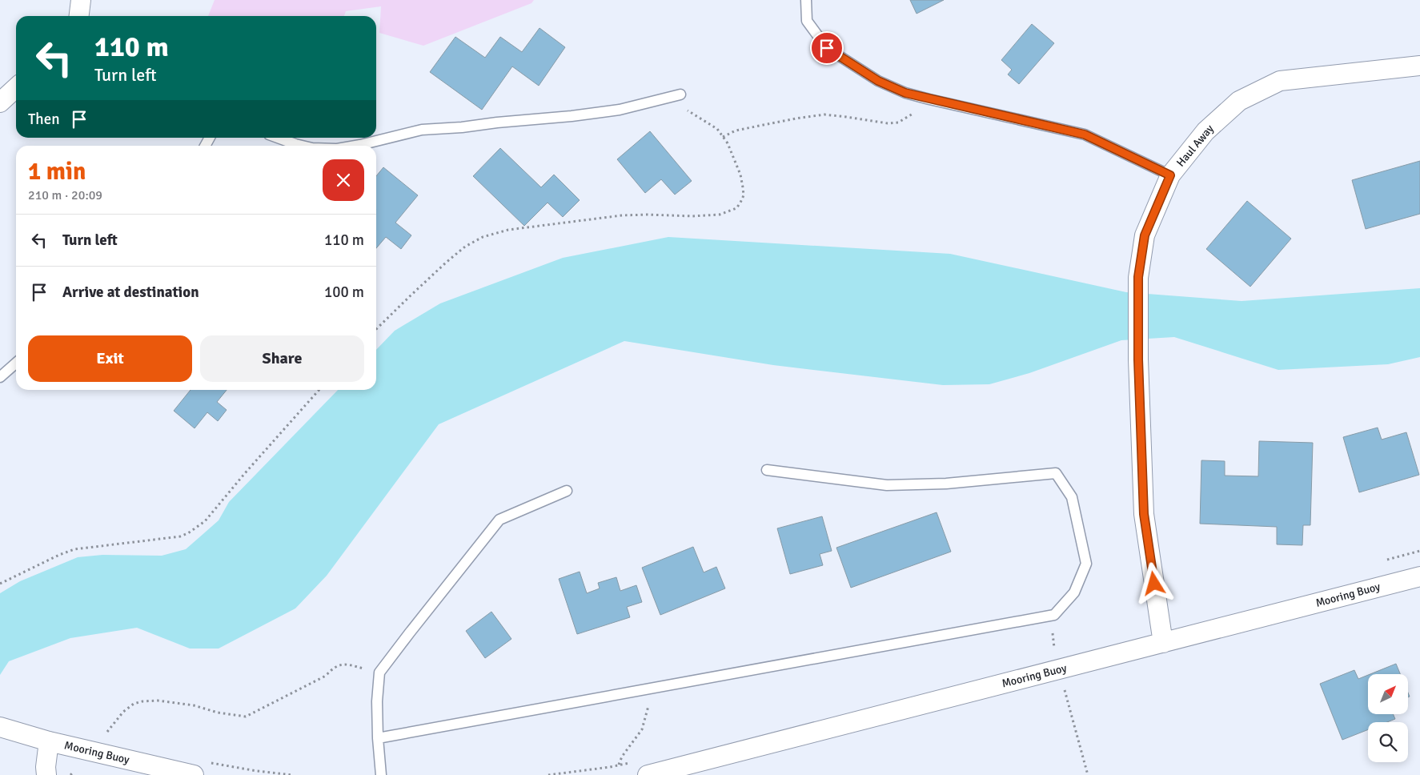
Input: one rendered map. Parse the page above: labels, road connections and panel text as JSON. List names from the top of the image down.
{
  "streets": {
    "street": ["Haul Away", "Mooring Buoy"]
  },
  "crossings": [
    ["Haul Away", "Mooring Buoy"]
  ],
  "north": "top right",
  "page": {
    "turn": ["110 m", "Turn left"],
    "then": "Then",
    "heading": ["1 min", "210 m · 20:09"],
    "list": [
      {
        "name": "Turn left",
        "value": "110 m"
      },
      {
        "name": "Arrive at destination",
        "value": "100 m"
      }
    ],
    "buttons": ["Exit", "Share"]
  }
}
